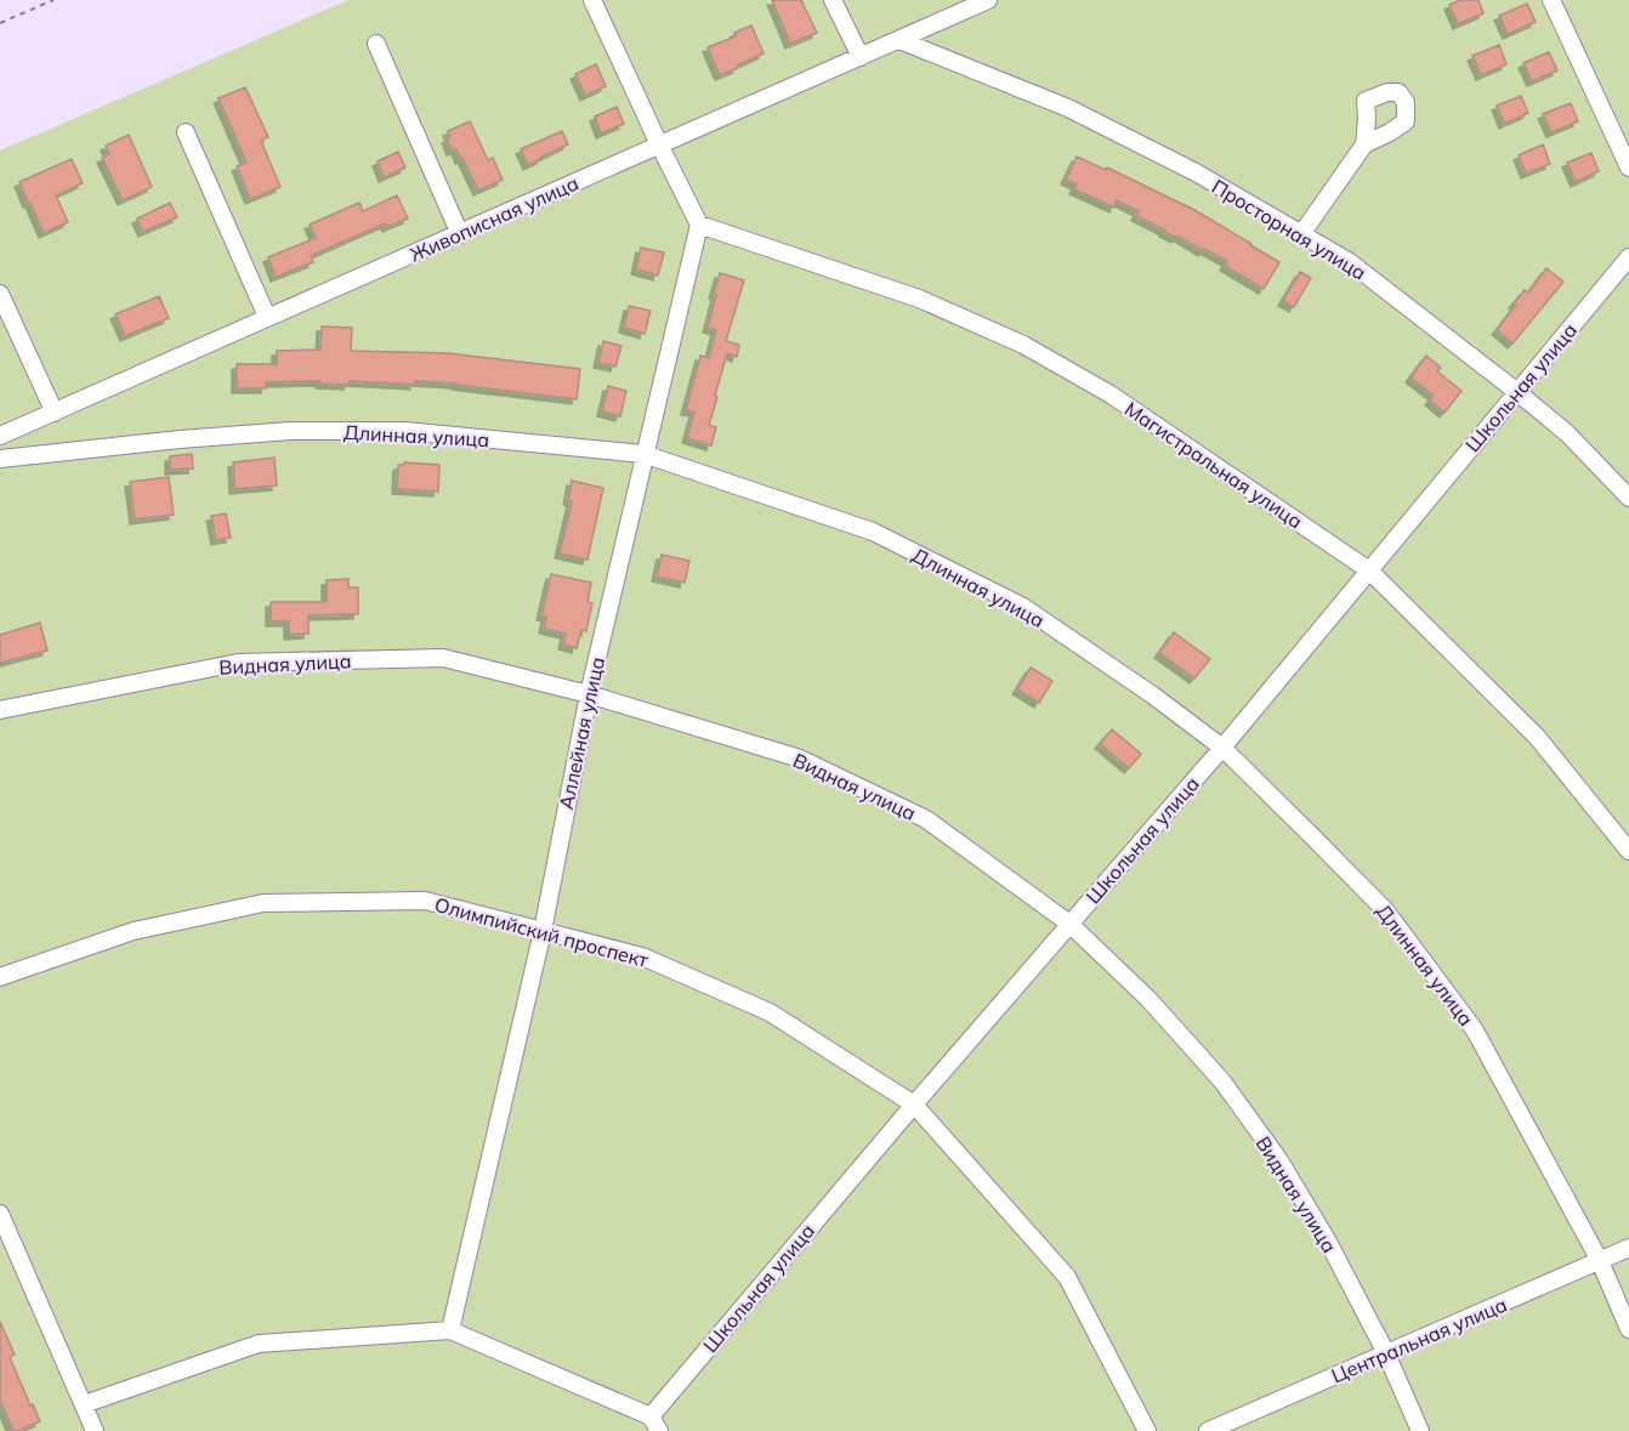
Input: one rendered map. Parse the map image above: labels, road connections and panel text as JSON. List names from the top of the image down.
{
  "streets": {
    "street": [
      "Живописная улица",
      "Просторная улица",
      "Школьная улица",
      "Длинная улица",
      "Магистральная улица",
      "Видная улица",
      "Аллейная улица",
      "Олимпийский проспект",
      "Центральная улица"
    ]
  },
  "crossings": [
    ["Живописная улица", "Просторная улица"],
    ["Просторная улица", "Школьная улица"],
    ["Школьная улица", "Длинная улица"],
    ["Школьная улица", "Магистральная улица"],
    ["Школьная улица", "Видная улица"],
    ["Школьная улица", "Олимпийский проспект"],
    ["Длинная улица", "Аллейная улица"],
    ["Длинная улица", "Центральная улица"],
    ["Магистральная улица", "Аллейная улица"],
    ["Видная улица", "Аллейная улица"],
    ["Видная улица", "Центральная улица"],
    ["Аллейная улица", "Олимпийский проспект"]
  ]
}
